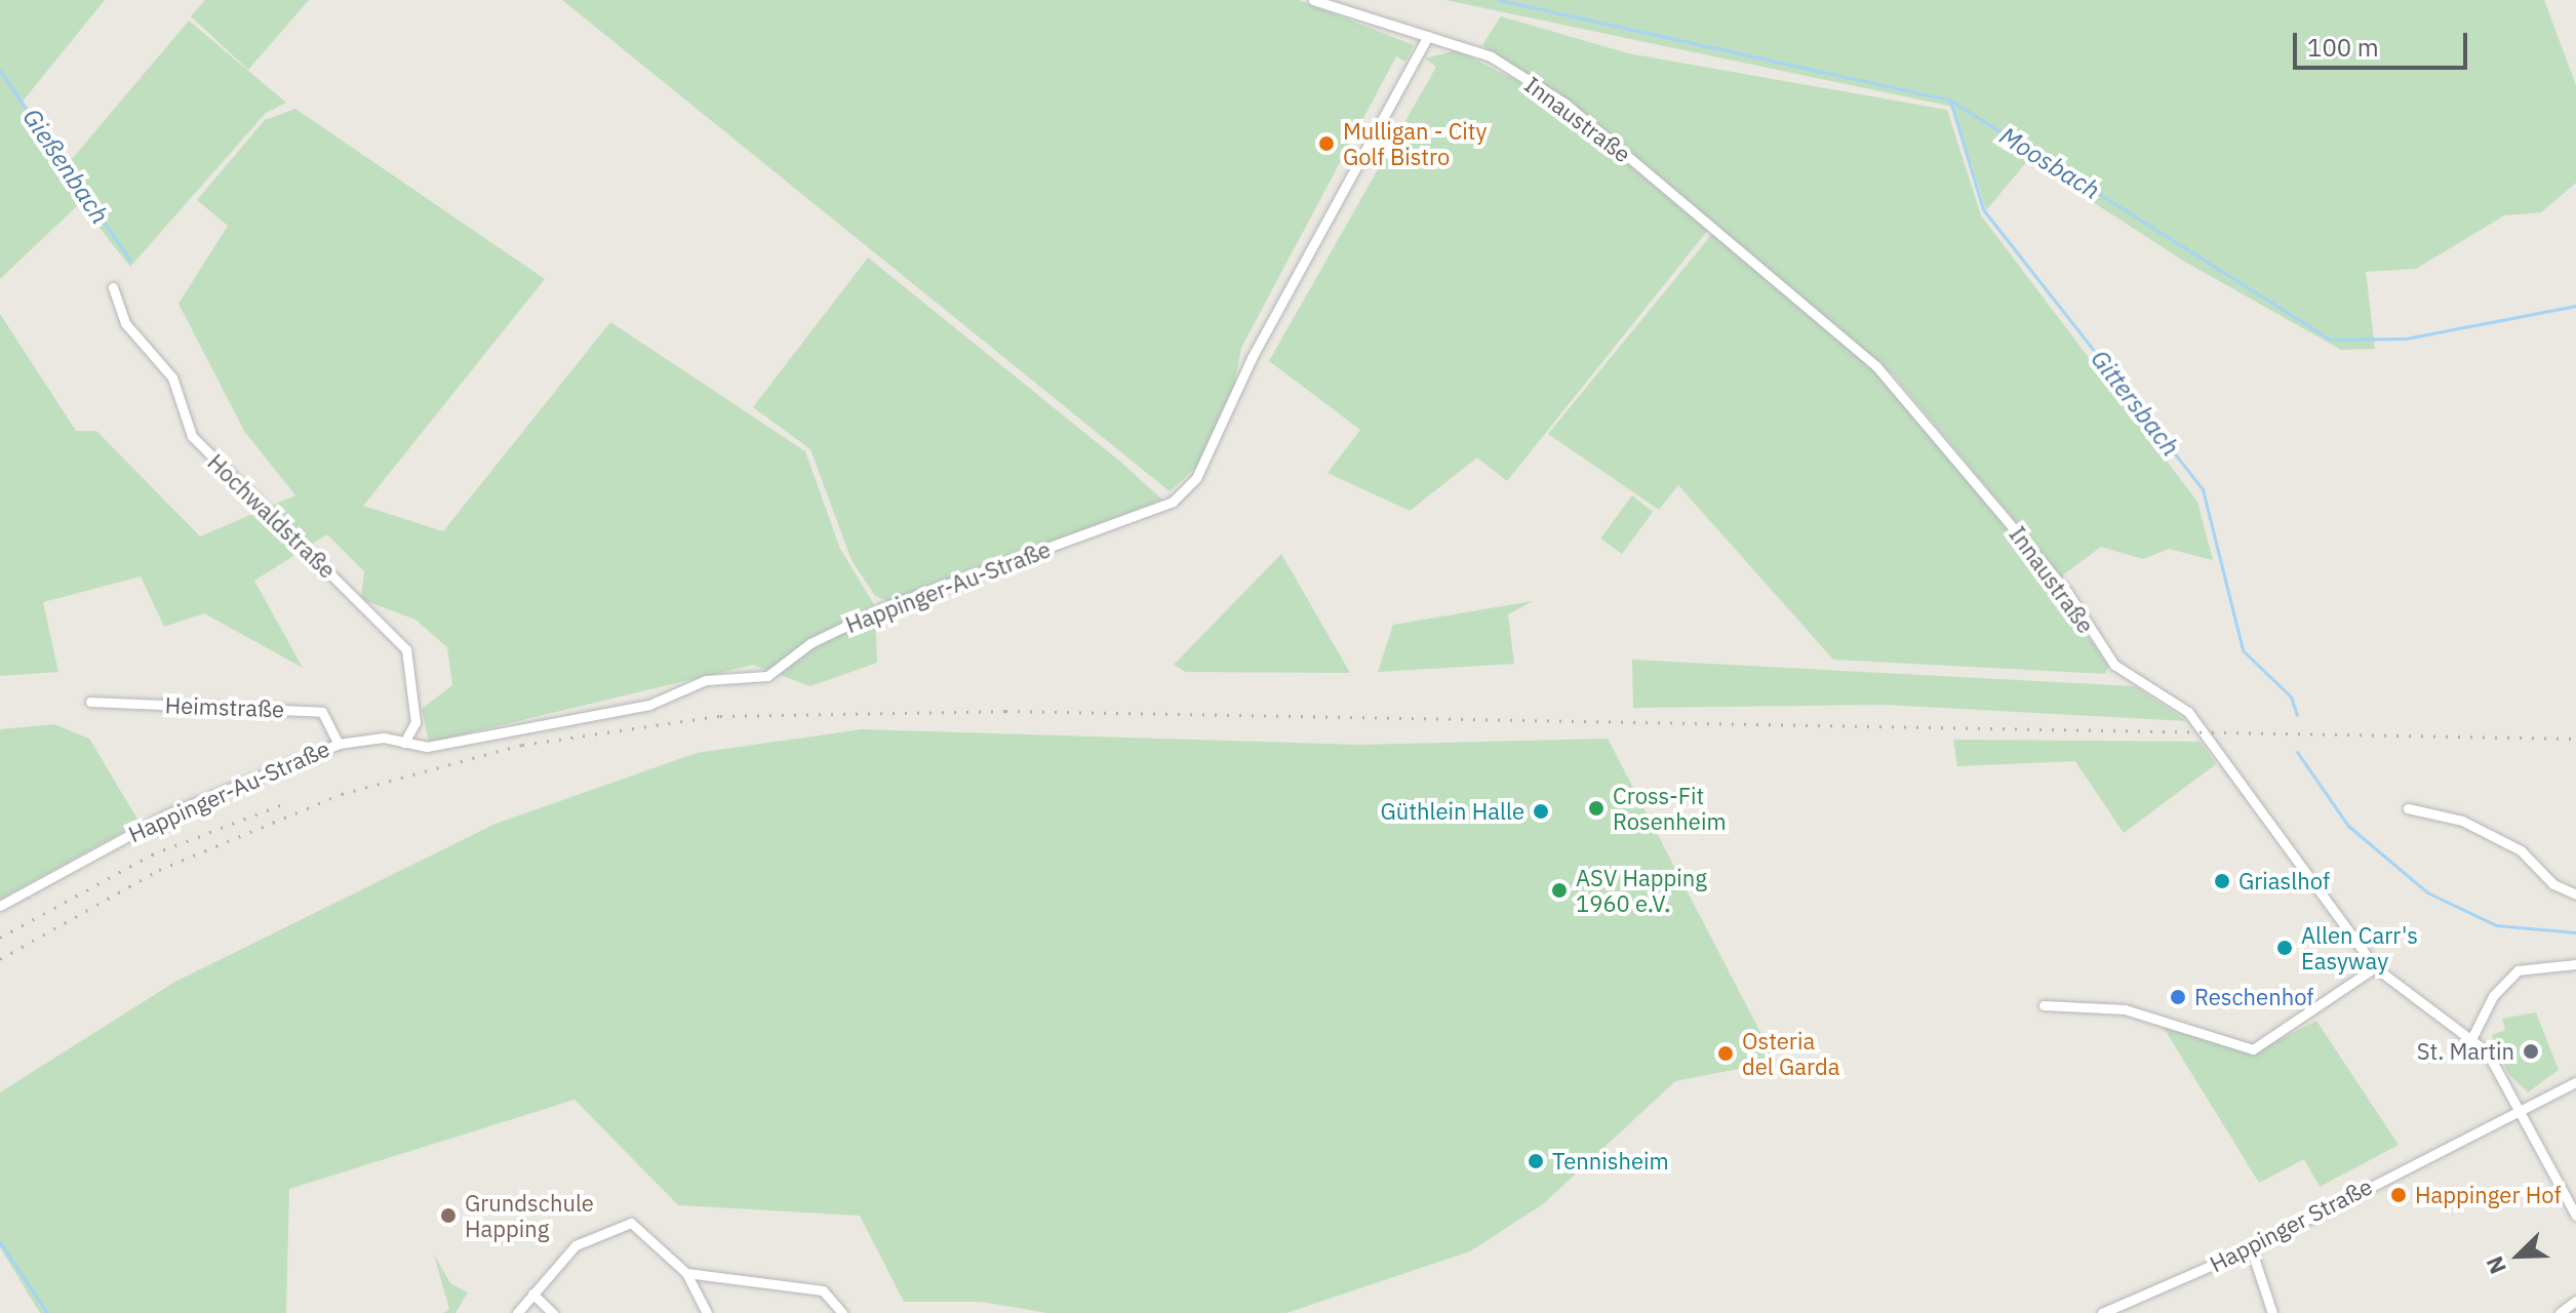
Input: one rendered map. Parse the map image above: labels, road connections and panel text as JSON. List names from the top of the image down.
{
  "streets": {
    "street": [
      "Innaustraße",
      "Hochwaldstraße",
      "Happinger-Au-Straße",
      "Heimstraße",
      "Happinger Straße"
    ]
  },
  "crossings": [
    ["Innaustraße", "Happinger-Au-Straße"],
    ["Innaustraße", "Happinger Straße"],
    ["Hochwaldstraße", "Happinger-Au-Straße"],
    ["Happinger-Au-Straße", "Heimstraße"]
  ],
  "water": ["Moosbach", "Gießenbach", "Gittersbach"],
  "places": [
    "Mulligan - City Golf Bistro",
    "Cross-Fit Rosenheim",
    "Güthlein Halle",
    "Griaslhof",
    "ASV Happing 1960 e.V.",
    "Allen Carr's Easyway",
    "Reschenhof",
    "St. Martin",
    "Osteria del Garda",
    "Tennisheim",
    "Happinger Hof",
    "Grundschule Happing"
  ],
  "scale_bar": "100 m",
  "north": "bottom left"
}
